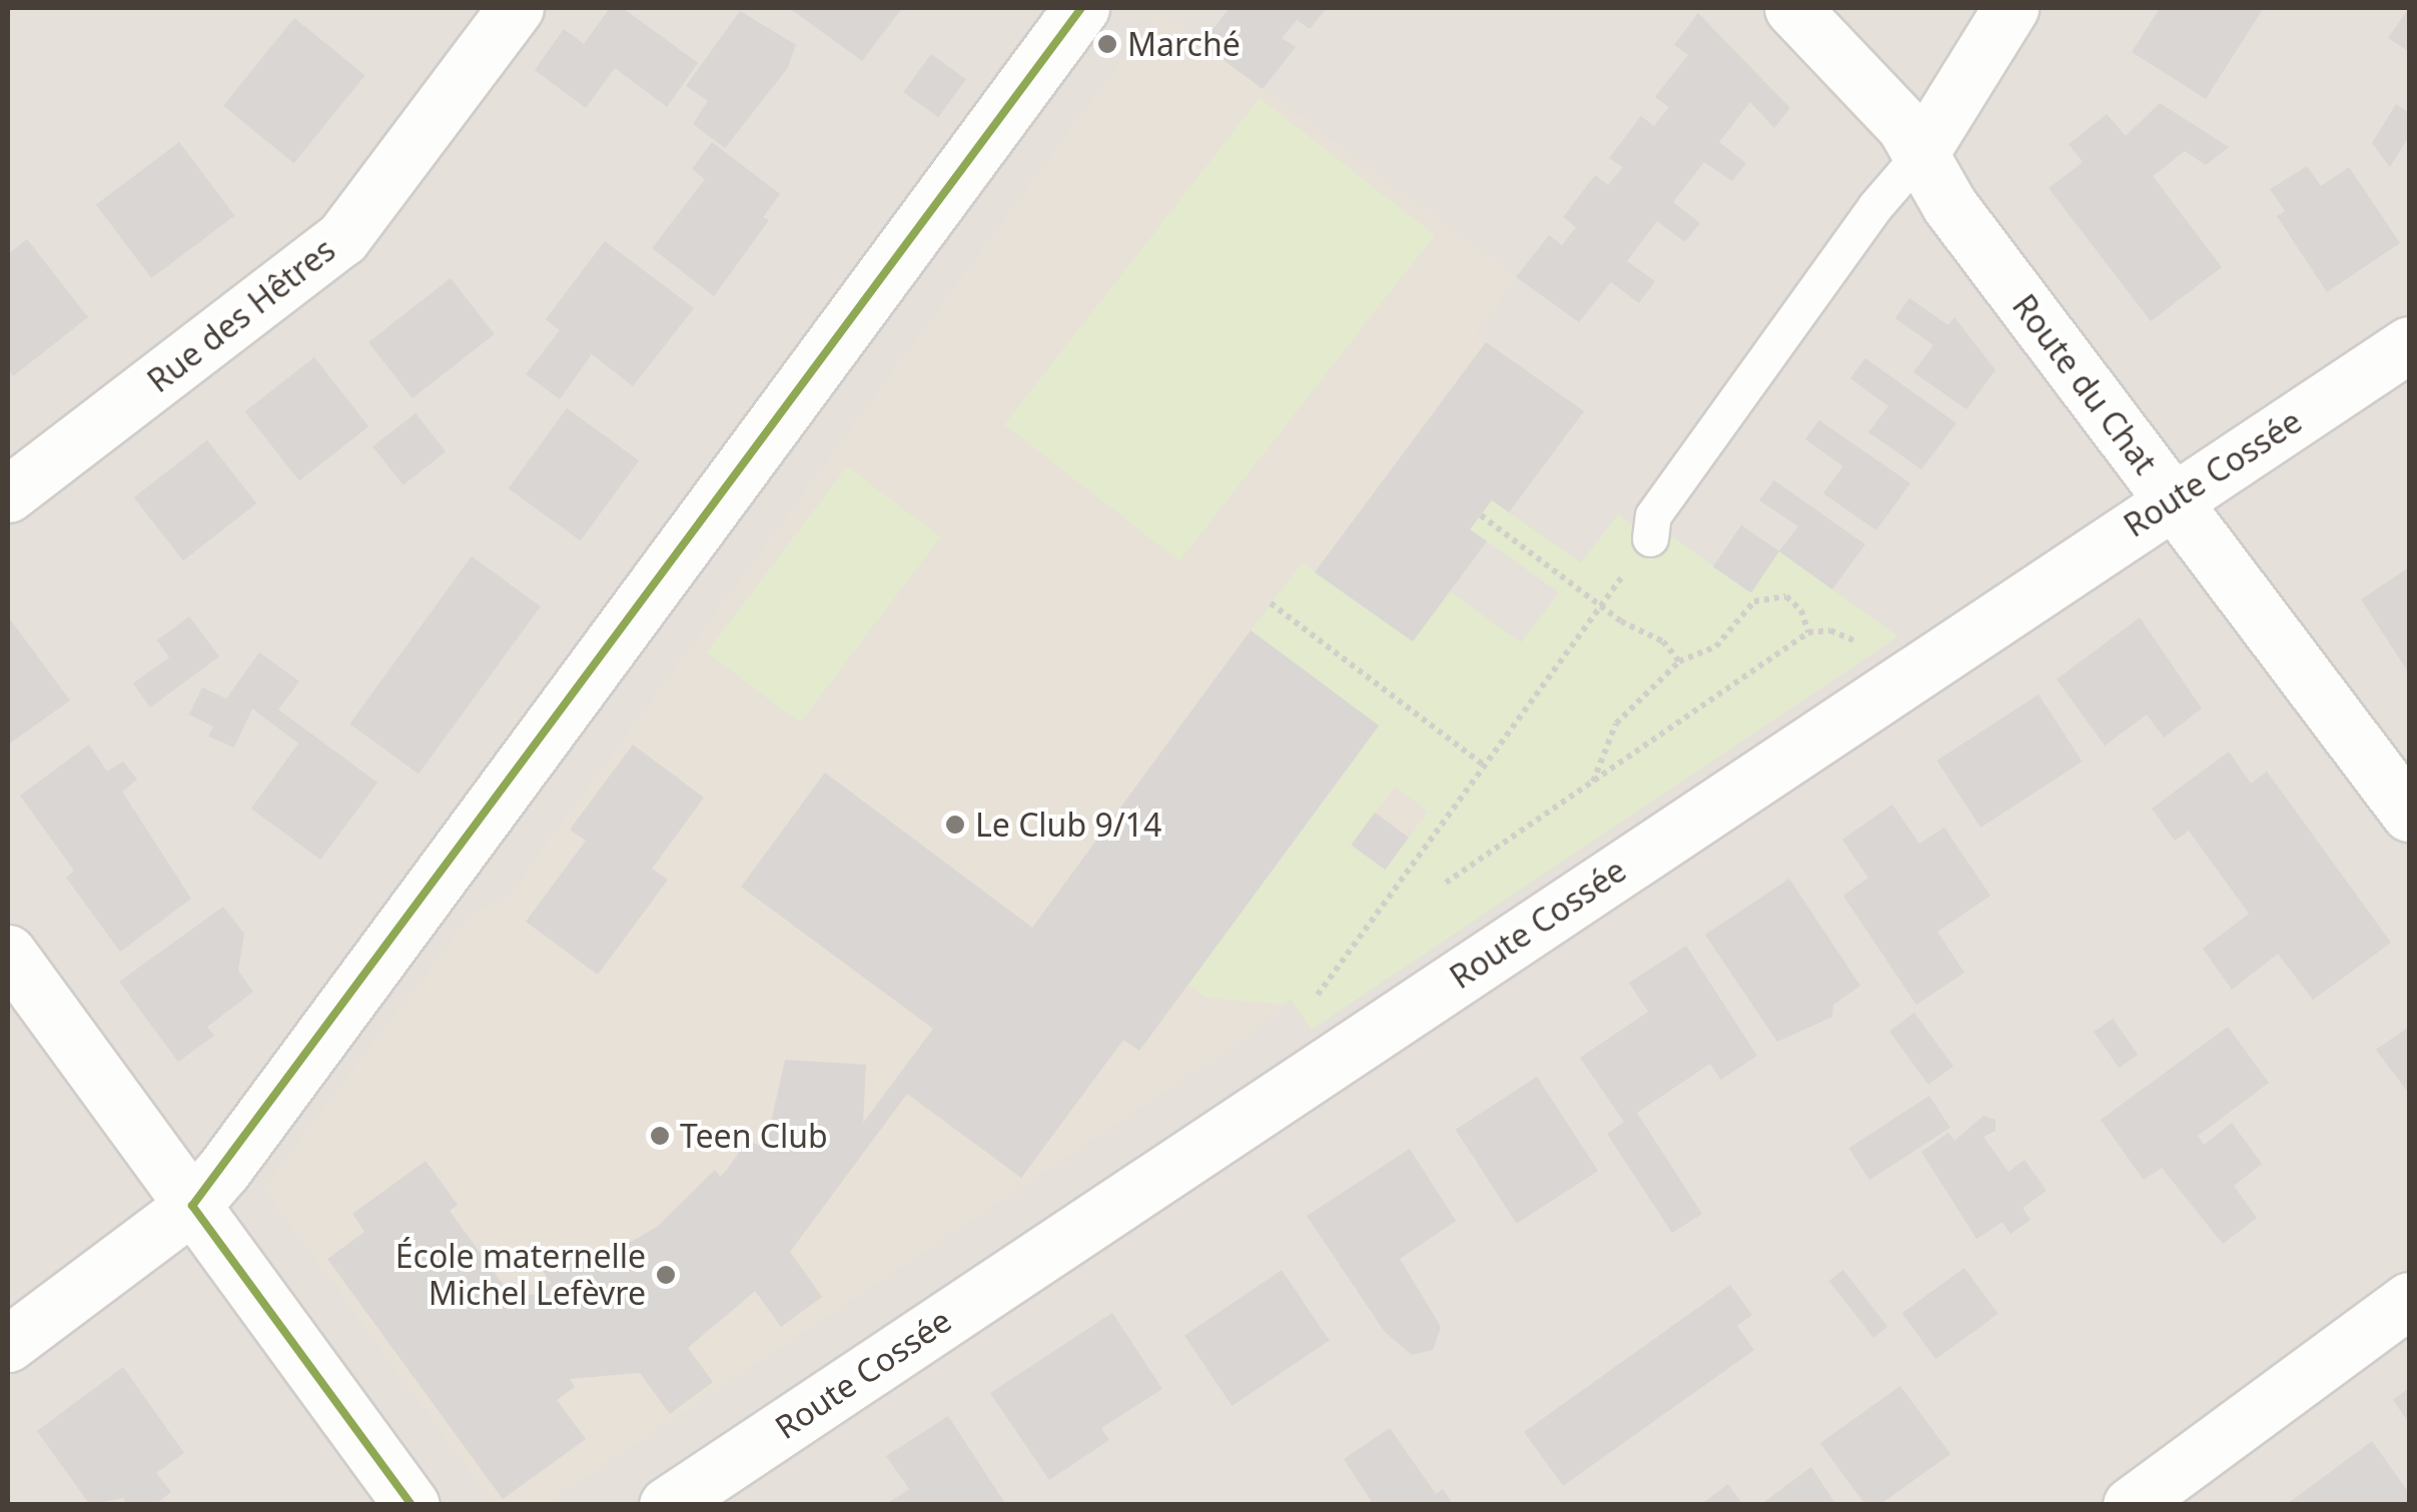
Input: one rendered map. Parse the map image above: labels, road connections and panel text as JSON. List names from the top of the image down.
{
  "streets": {
    "street": ["Rue des Hêtres", "Route du Chat", "Route Cossée"]
  },
  "crossings": [
    ["Route du Chat", "Route Cossée"]
  ],
  "places": [
    "Marché",
    "Le Club 9/14",
    "Teen Club",
    "École maternelle Michel Lefèvre"
  ]
}
